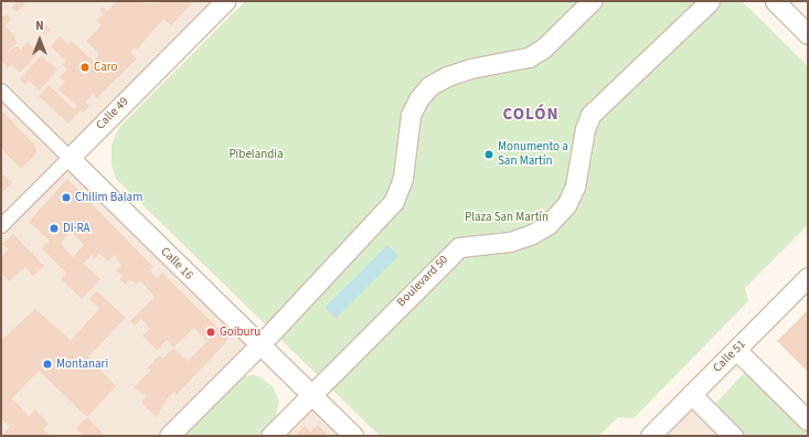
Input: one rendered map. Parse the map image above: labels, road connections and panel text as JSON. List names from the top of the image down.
{
  "streets": {
    "main road": [
      "Calle 49",
      "Calle 16",
      "Boulevard 50",
      "Calle 51"
    ]
  },
  "crossings": [
    ["Calle 49", "Calle 16"],
    ["Calle 16", "Boulevard 50"]
  ],
  "districts": ["COLÓN"],
  "parks": ["Pibelandia", "Plaza San Martín"],
  "places": [
    "Caro",
    "Monumento a San Martín",
    "Chilim Balam",
    "DI·RA",
    "Goiburu",
    "Montanari"
  ],
  "north": "top"
}
